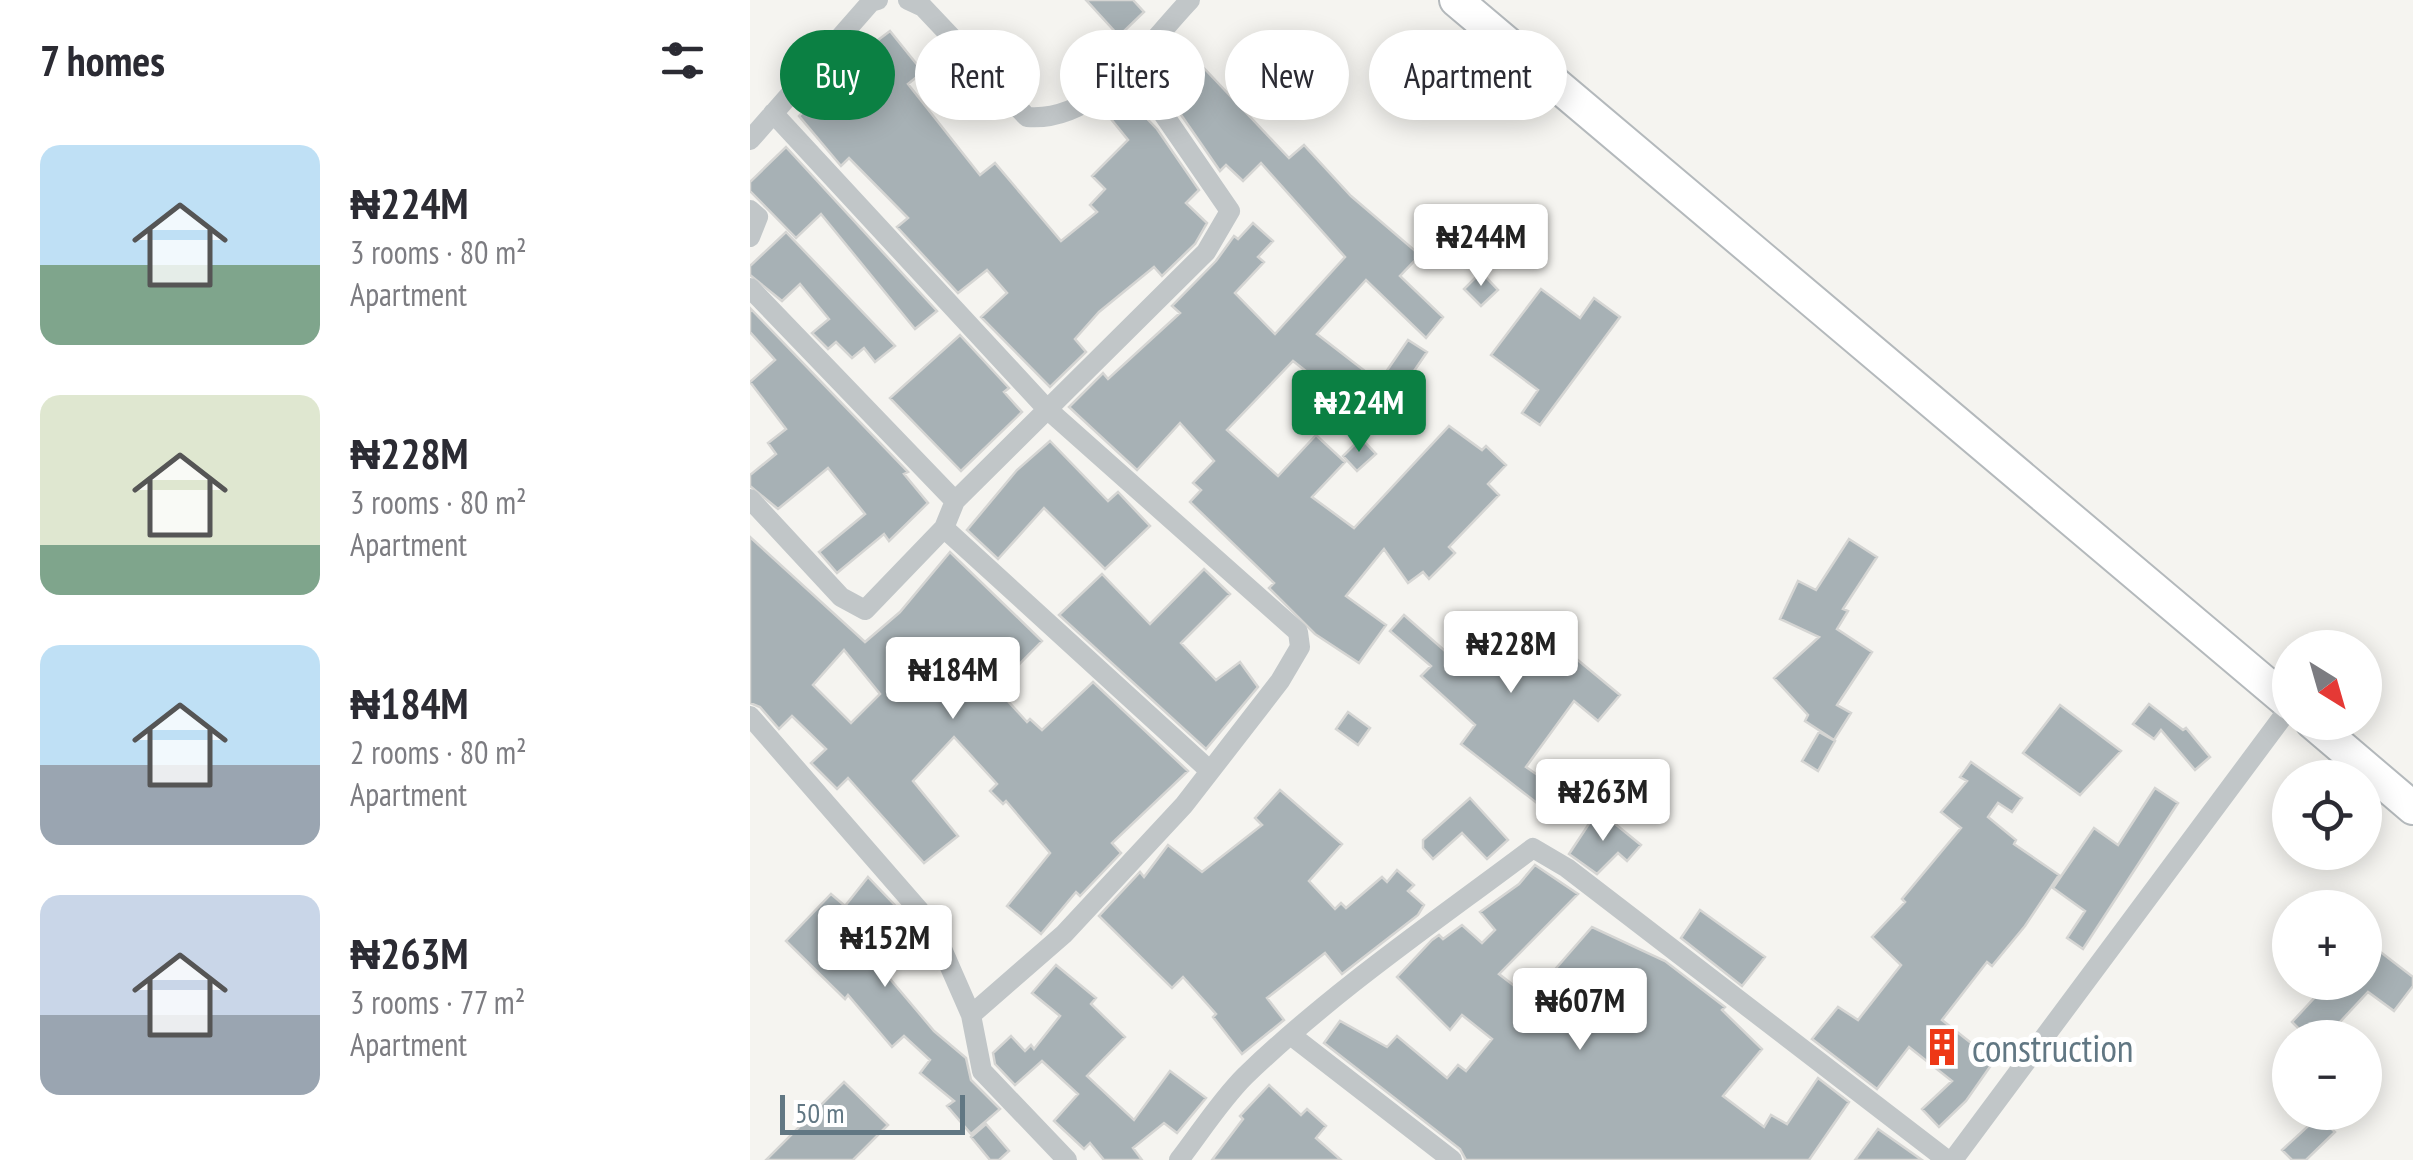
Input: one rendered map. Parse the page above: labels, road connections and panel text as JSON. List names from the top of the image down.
{
  "places": {
    "building": ["construction"]
  },
  "scale_bar": "50 m",
  "north": "bottom right",
  "page": {
    "heading": "7 homes",
    "chip": [
      "Buy",
      "Rent",
      "Filters",
      "New",
      "Apartment"
    ],
    "list": [
      {
        "name": "₦224M",
        "note": "3 rooms · 80 m² · Apartment"
      },
      {
        "name": "₦228M",
        "note": "3 rooms · 80 m² · Apartment"
      },
      {
        "name": "₦184M",
        "note": "2 rooms · 80 m² · Apartment"
      },
      {
        "name": "₦263M",
        "note": "3 rooms · 77 m² · Apartment"
      }
    ],
    "price": [
      "₦244M",
      "₦224M",
      "₦228M",
      "₦184M",
      "₦263M",
      "₦152M",
      "₦607M"
    ],
    "map_buttons": ["+", "−"],
    "scale": "50 m"
  }
}
